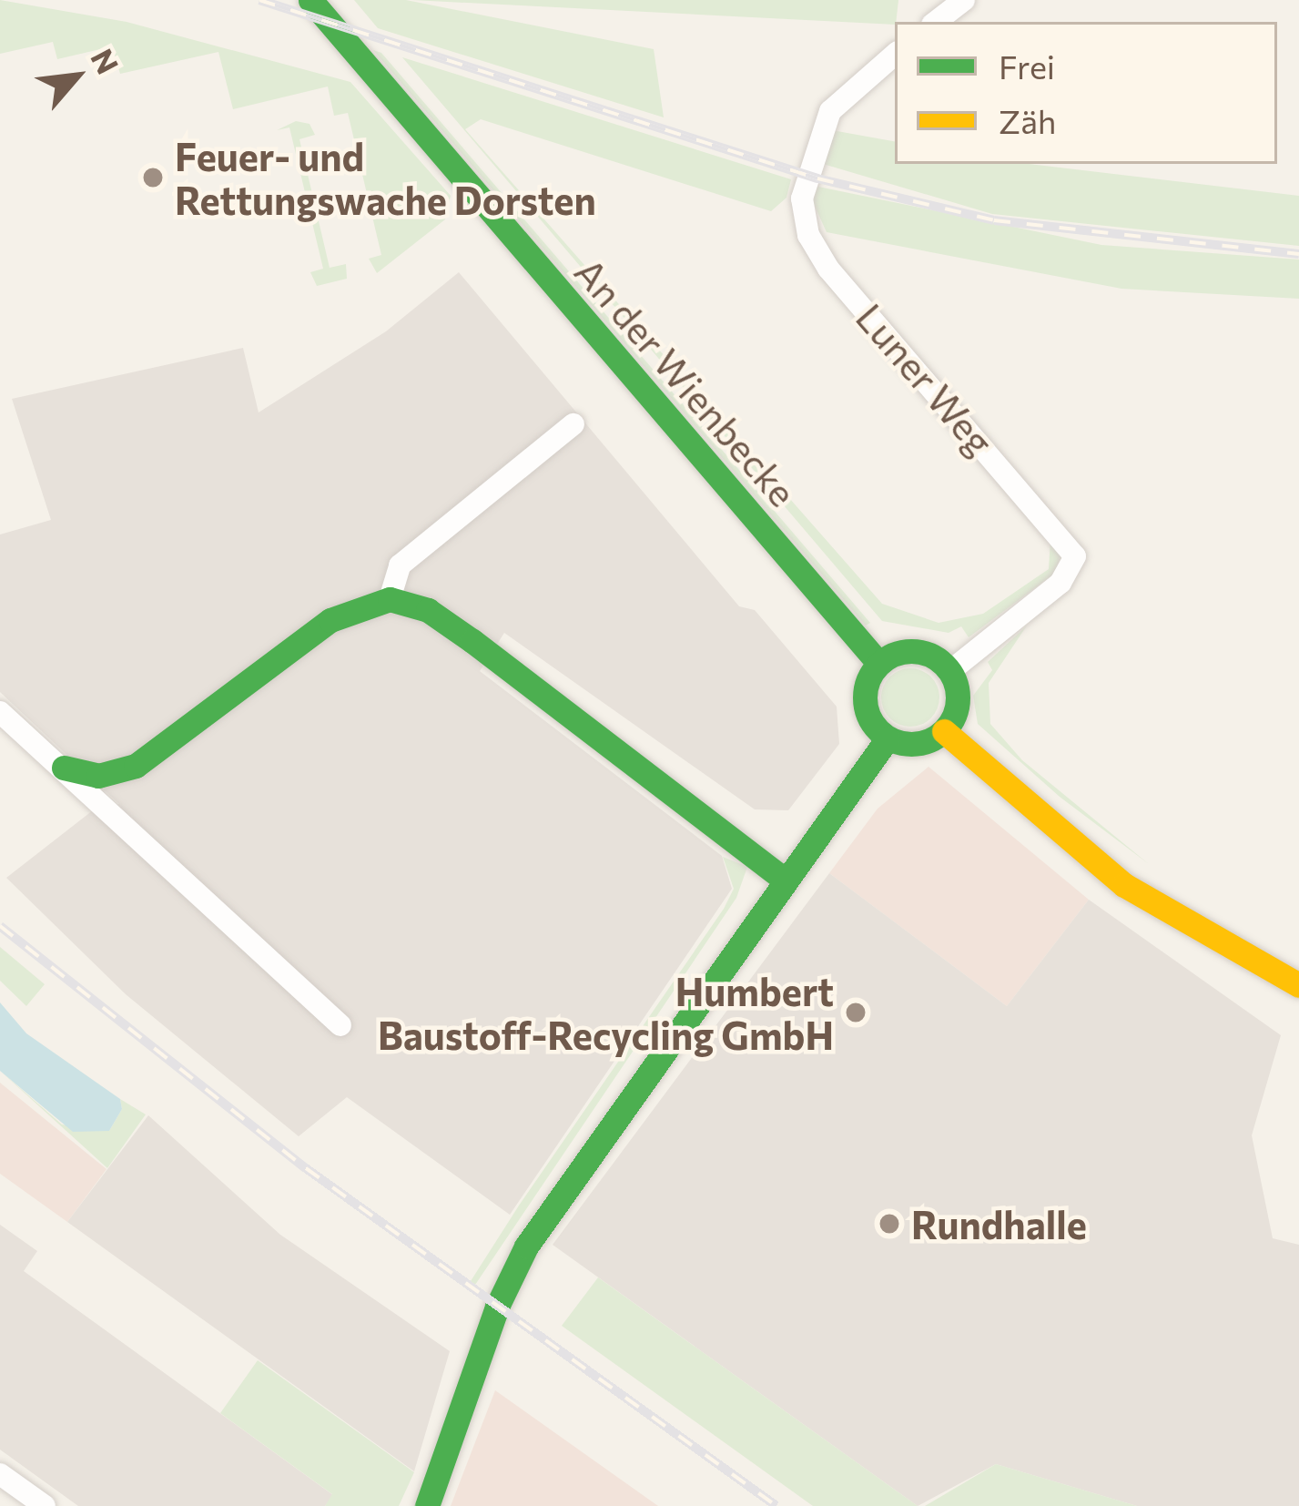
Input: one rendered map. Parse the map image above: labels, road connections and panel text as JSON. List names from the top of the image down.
{
  "streets": {
    "street": ["Luner Weg", "An der Wienbecke"]
  },
  "crossings": [
    ["Luner Weg", "An der Wienbecke"]
  ],
  "places": ["Feuer- und Rettungswache Dorsten", "Humbert Baustoff-Recycling GmbH", "Rundhalle"],
  "legend": ["Frei", "Zäh"],
  "north": "top right"
}
